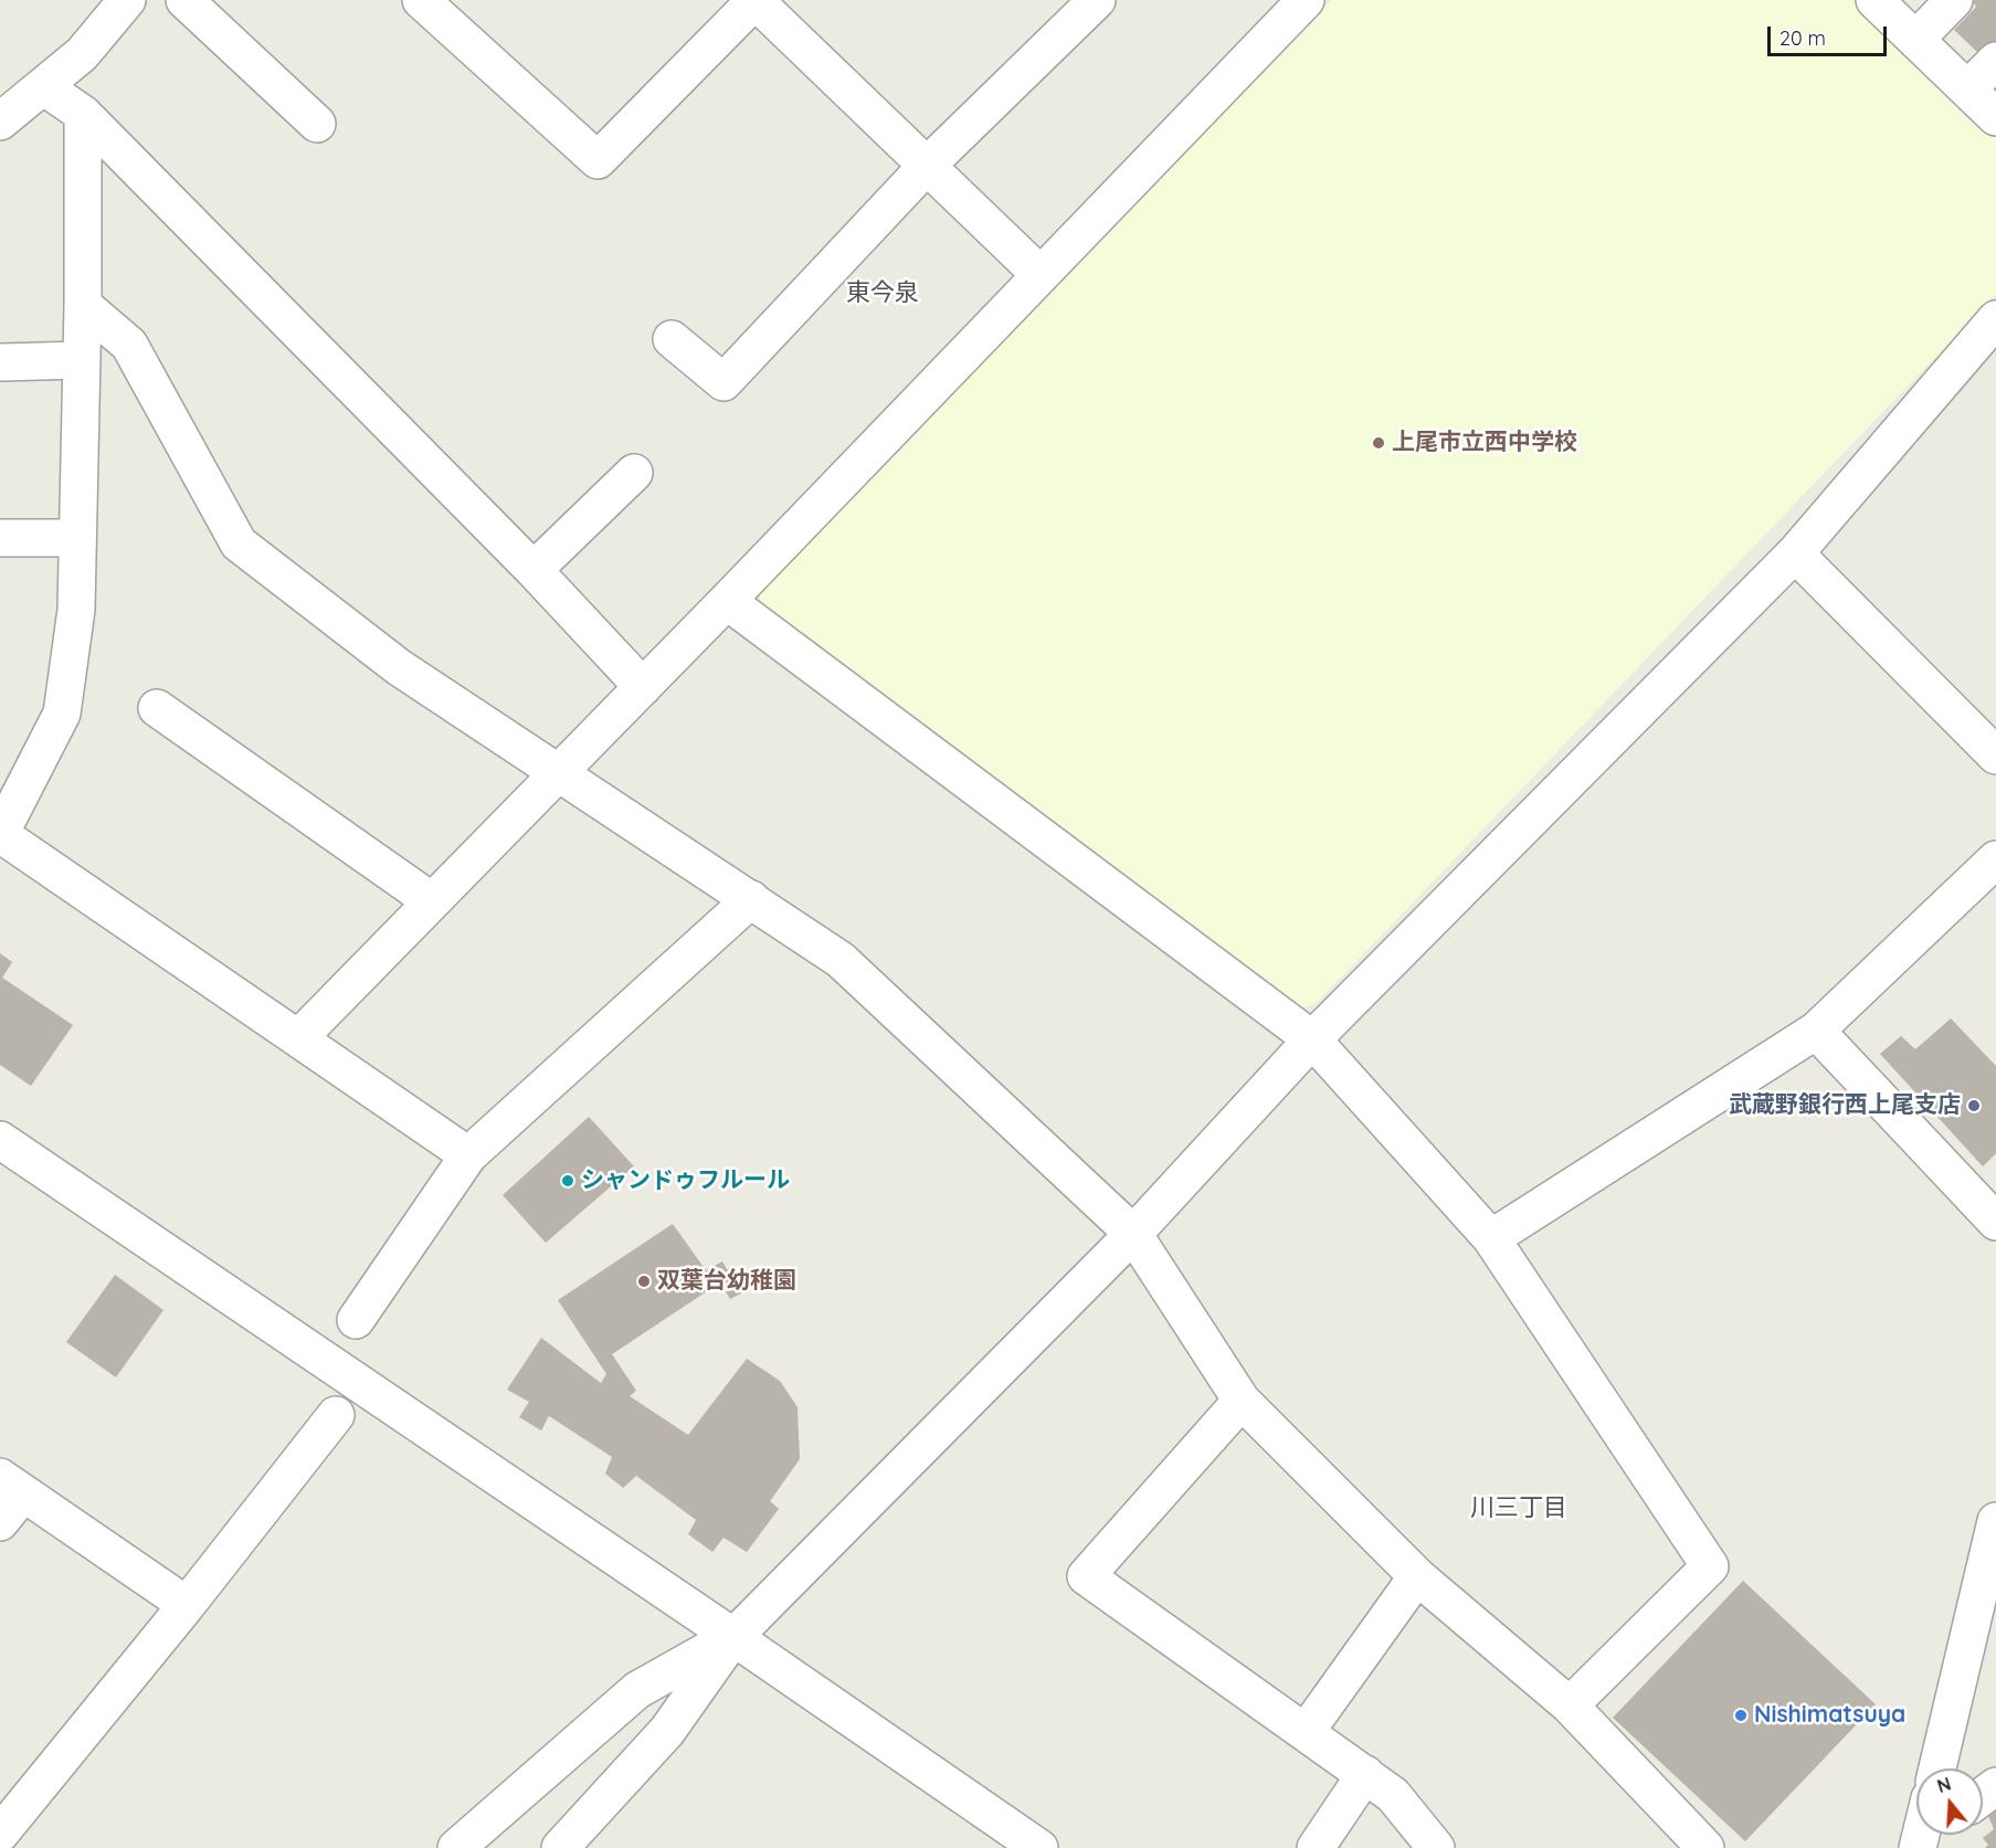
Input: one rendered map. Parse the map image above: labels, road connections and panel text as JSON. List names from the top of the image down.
{
  "districts": ["東今泉", "川三丁目"],
  "places": [
    "上尾市立西中学校",
    "武蔵野銀行西上尾支店",
    "シャンドゥフルール",
    "双葉台幼稚園",
    "Nishimatsuya"
  ],
  "scale_bar": "20 m",
  "north": "top"
}
